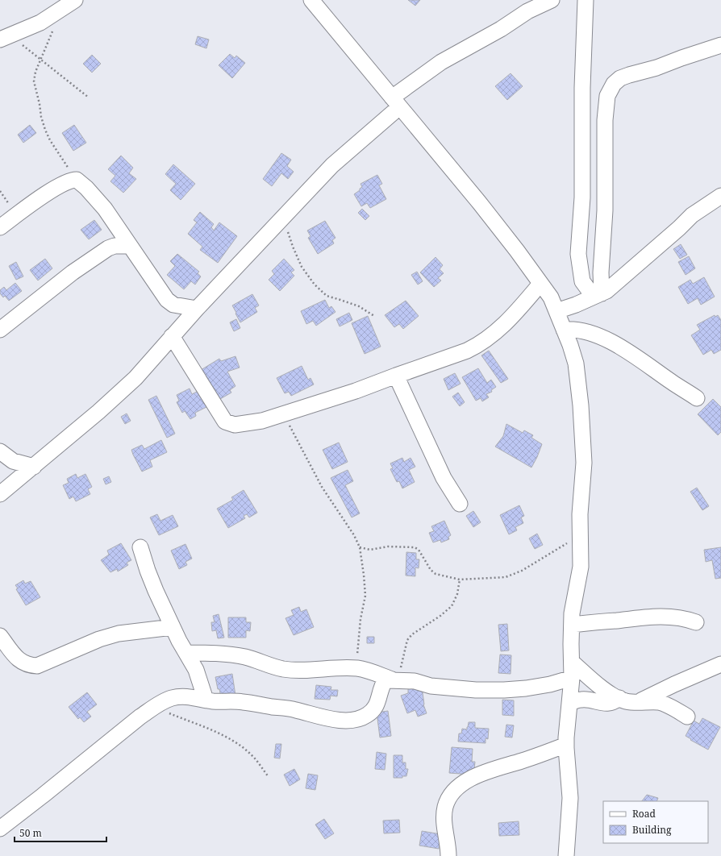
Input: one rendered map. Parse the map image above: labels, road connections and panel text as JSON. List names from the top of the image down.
{
  "legend": ["Road", "Building"],
  "scale_bar": "50 m"
}
